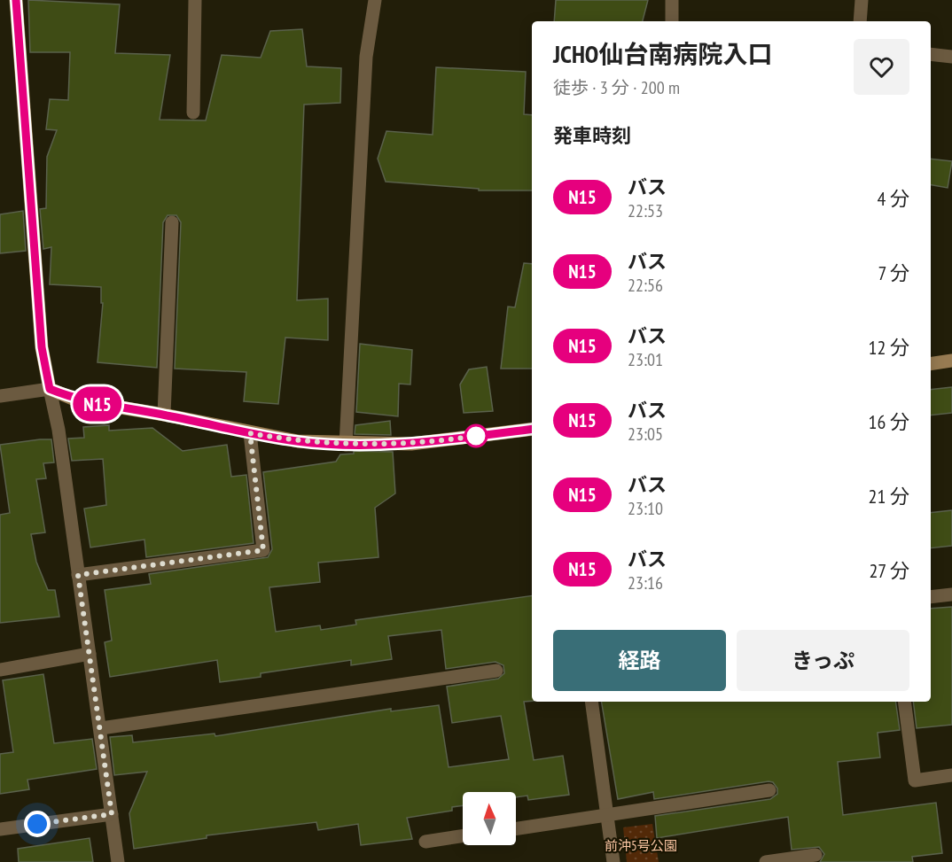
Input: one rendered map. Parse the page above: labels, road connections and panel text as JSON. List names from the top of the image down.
{
  "parks": ["前沖5号公園"],
  "lines": ["bus line N15"],
  "north": "top",
  "page": {
    "on_map": "N15",
    "heading": [
      ["JCHO仙台南病院入口", "徒歩 · 3 分 · 200 m"],
      "発車時刻"
    ],
    "list": [
      {
        "mark": "N15",
        "name": "バス",
        "note": "22:53",
        "value": "4 分"
      },
      {
        "mark": "N15",
        "name": "バス",
        "note": "22:56",
        "value": "7 分"
      },
      {
        "mark": "N15",
        "name": "バス",
        "note": "23:01",
        "value": "12 分"
      },
      {
        "mark": "N15",
        "name": "バス",
        "note": "23:05",
        "value": "16 分"
      },
      {
        "mark": "N15",
        "name": "バス",
        "note": "23:10",
        "value": "21 分"
      },
      {
        "mark": "N15",
        "name": "バス",
        "note": "23:16",
        "value": "27 分"
      }
    ],
    "buttons": ["経路", "きっぷ"]
  }
}
